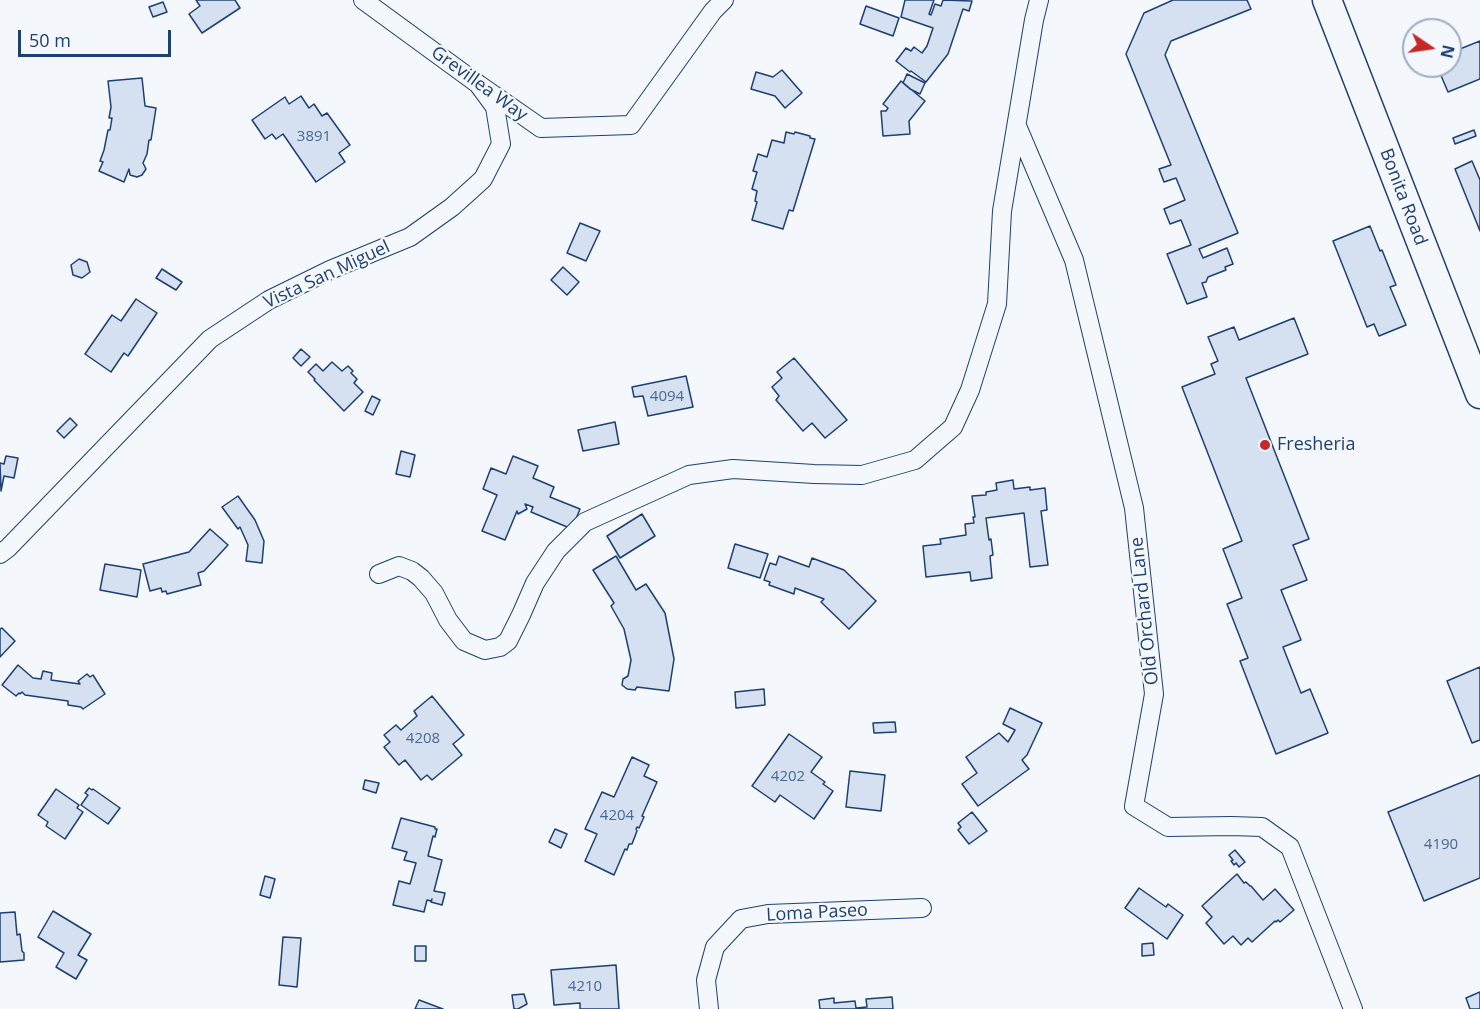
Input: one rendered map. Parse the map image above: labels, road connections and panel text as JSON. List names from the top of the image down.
{
  "streets": {
    "main road": ["Bonita Road"],
    "street": [
      "Grevillea Way",
      "Vista San Miguel",
      "Old Orchard Lane",
      "Loma Paseo"
    ]
  },
  "crossings": [
    ["Grevillea Way", "Vista San Miguel"]
  ],
  "places": ["Fresheria"],
  "house_numbers": [
    "3891",
    "4094",
    "4208",
    "4202",
    "4204",
    "4190",
    "4210"
  ],
  "scale_bar": "50 m",
  "north": "right"
}
